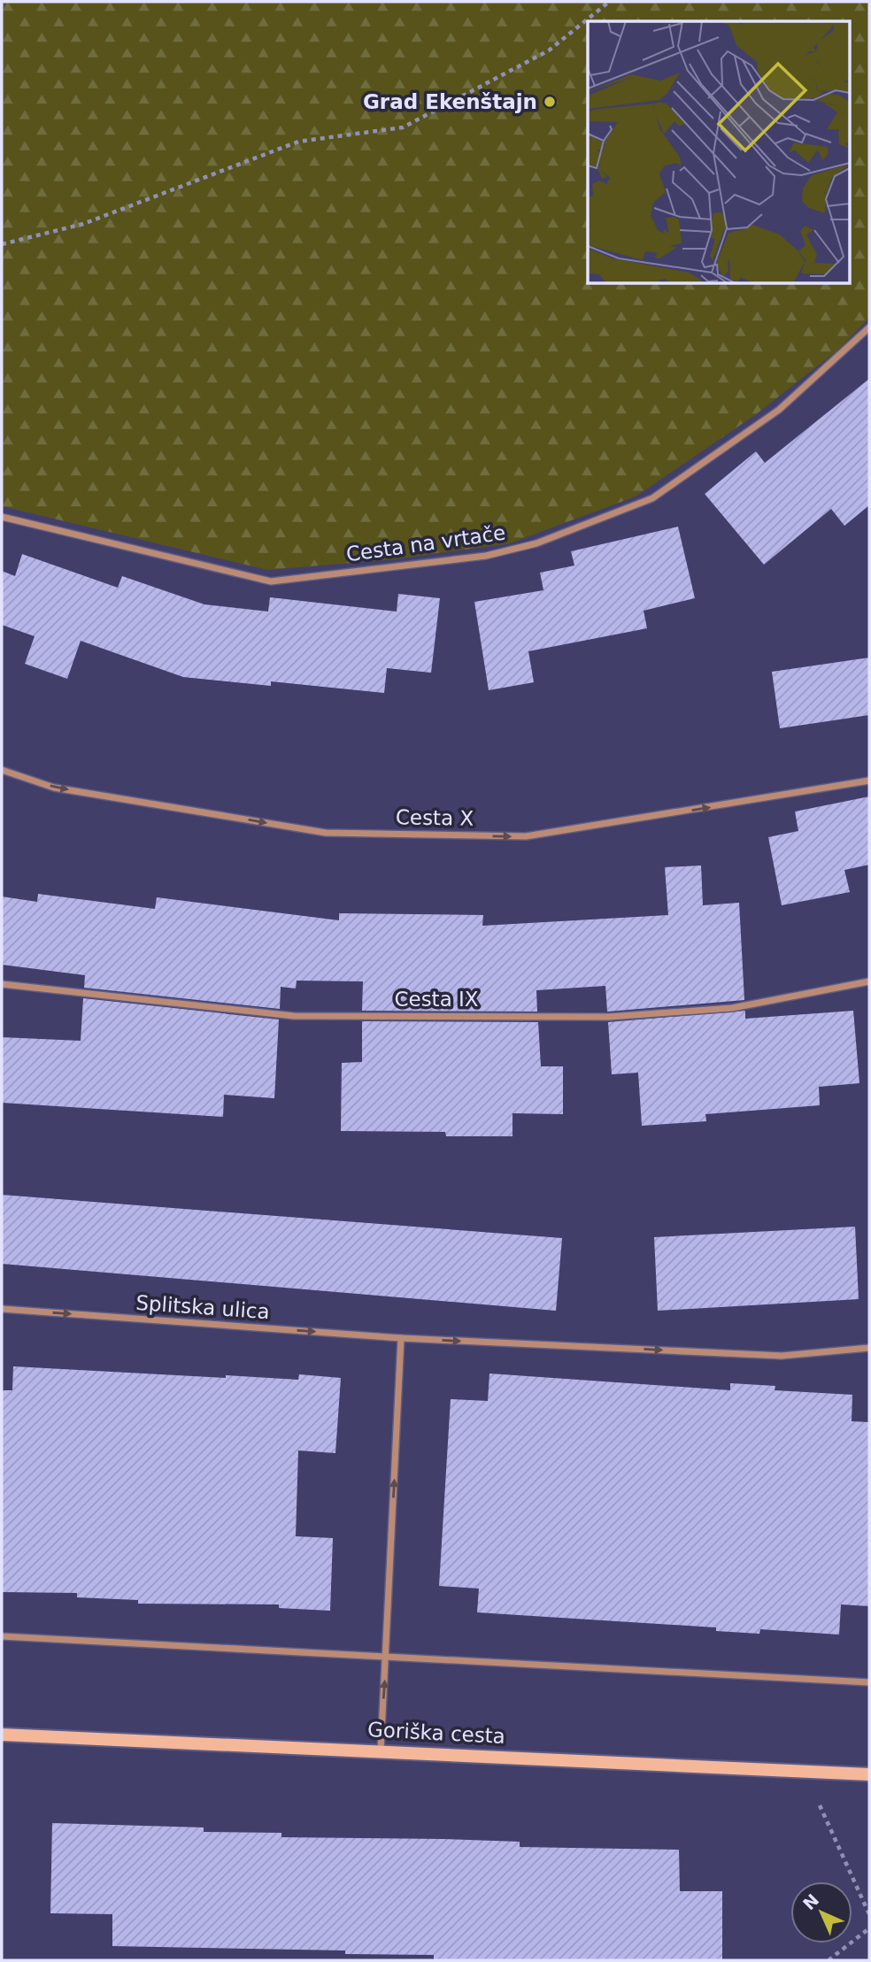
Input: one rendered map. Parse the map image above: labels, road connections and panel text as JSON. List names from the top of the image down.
{
  "streets": {
    "street": [
      "Cesta na vrtače",
      "Cesta X",
      "Cesta IX",
      "Splitska ulica",
      "Goriška cesta"
    ]
  },
  "one_way": ["Cesta X", "Splitska ulica"],
  "places": ["Grad Ekenštajn"],
  "north": "top left"
}
